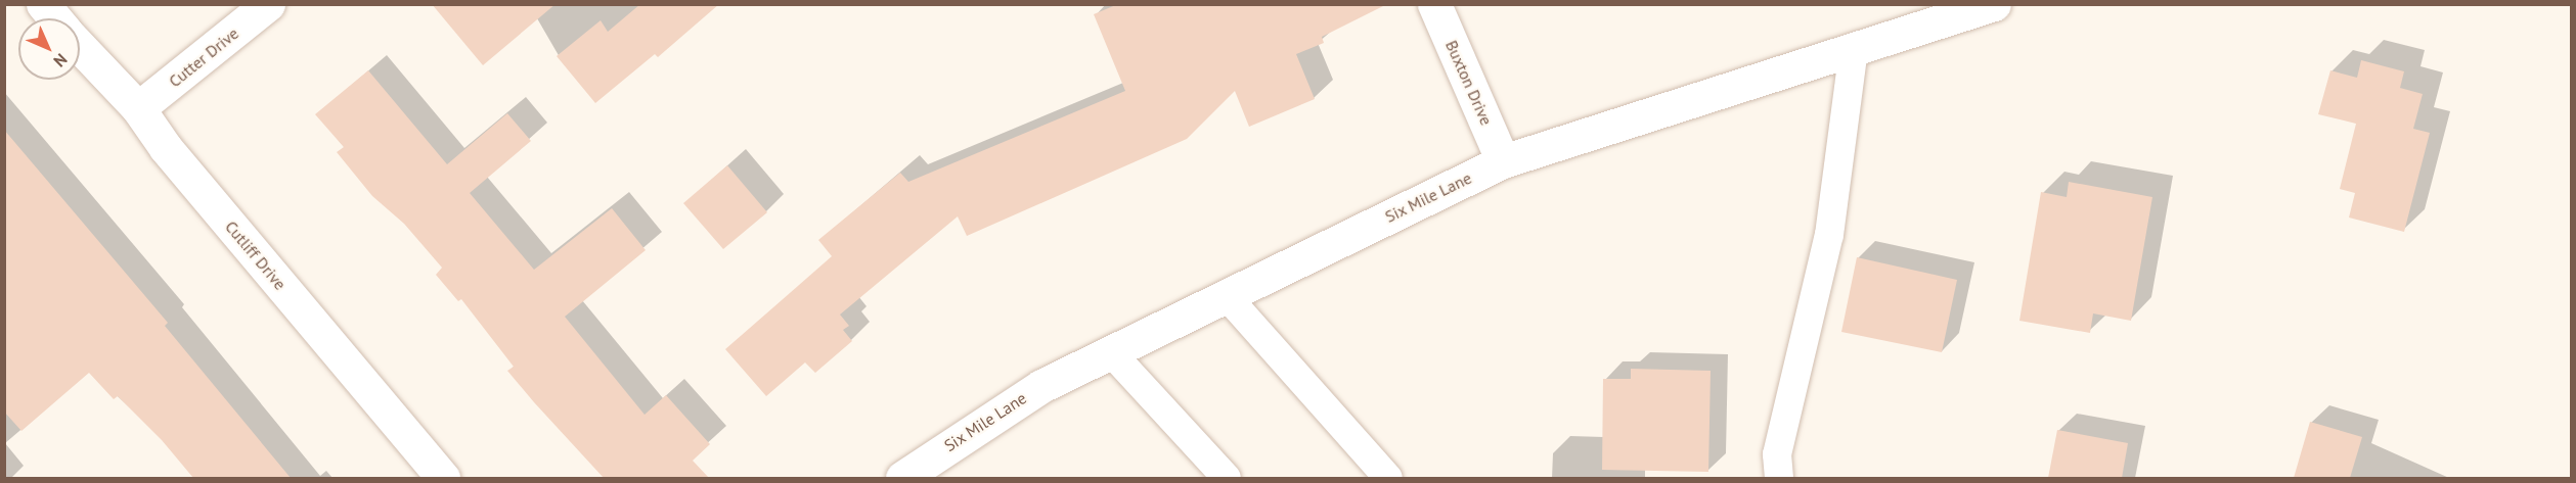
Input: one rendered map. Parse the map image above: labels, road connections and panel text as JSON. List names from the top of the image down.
{
  "streets": {
    "street": [
      "Cutter Drive",
      "Buxton Drive",
      "Six Mile Lane",
      "Cutliff Drive"
    ]
  },
  "crossings": [
    ["Cutter Drive", "Cutliff Drive"],
    ["Buxton Drive", "Six Mile Lane"]
  ],
  "north": "bottom right"
}
